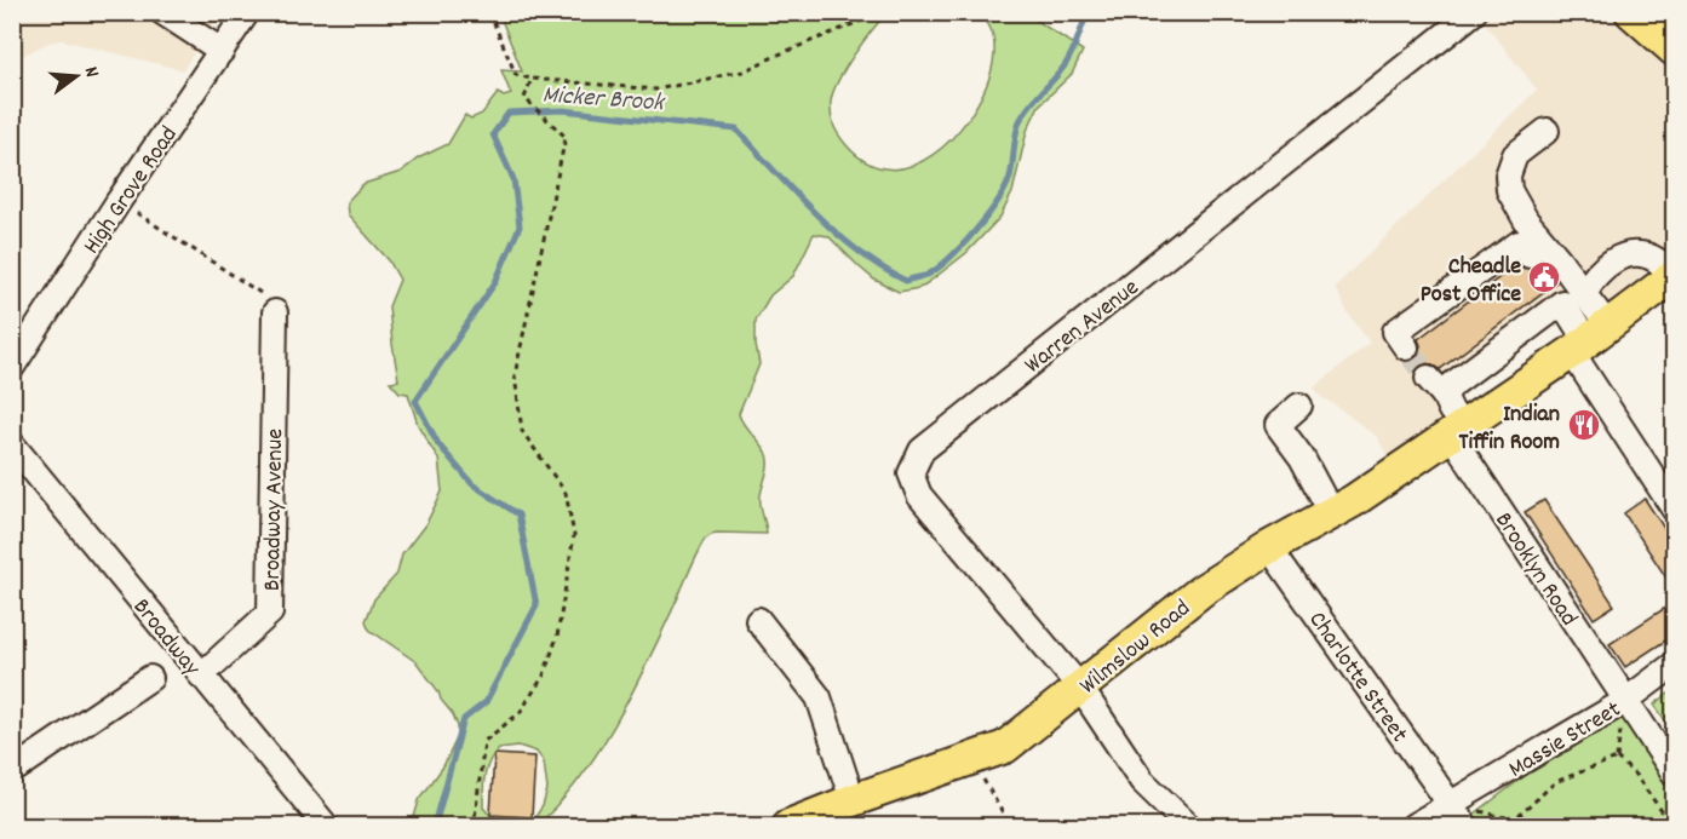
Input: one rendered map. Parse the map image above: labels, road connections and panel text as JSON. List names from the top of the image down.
{
  "streets": {
    "main road": ["Wilmslow Road"],
    "street": [
      "High Grove Road",
      "Warren Avenue",
      "Broadway Avenue",
      "Brooklyn Road",
      "Broadway",
      "Charlotte Street",
      "Massie Street"
    ]
  },
  "crossings": [
    ["Warren Avenue", "Wilmslow Road"],
    ["Broadway Avenue", "Broadway"],
    ["Brooklyn Road", "Wilmslow Road"],
    ["Brooklyn Road", "Massie Street"],
    ["Wilmslow Road", "Charlotte Street"],
    ["Charlotte Street", "Massie Street"]
  ],
  "water": ["Micker Brook"],
  "places": {
    "public building": ["Cheadle Post Office"],
    "restaurant": ["Indian Tiffin Room"]
  },
  "north": "right"
}
